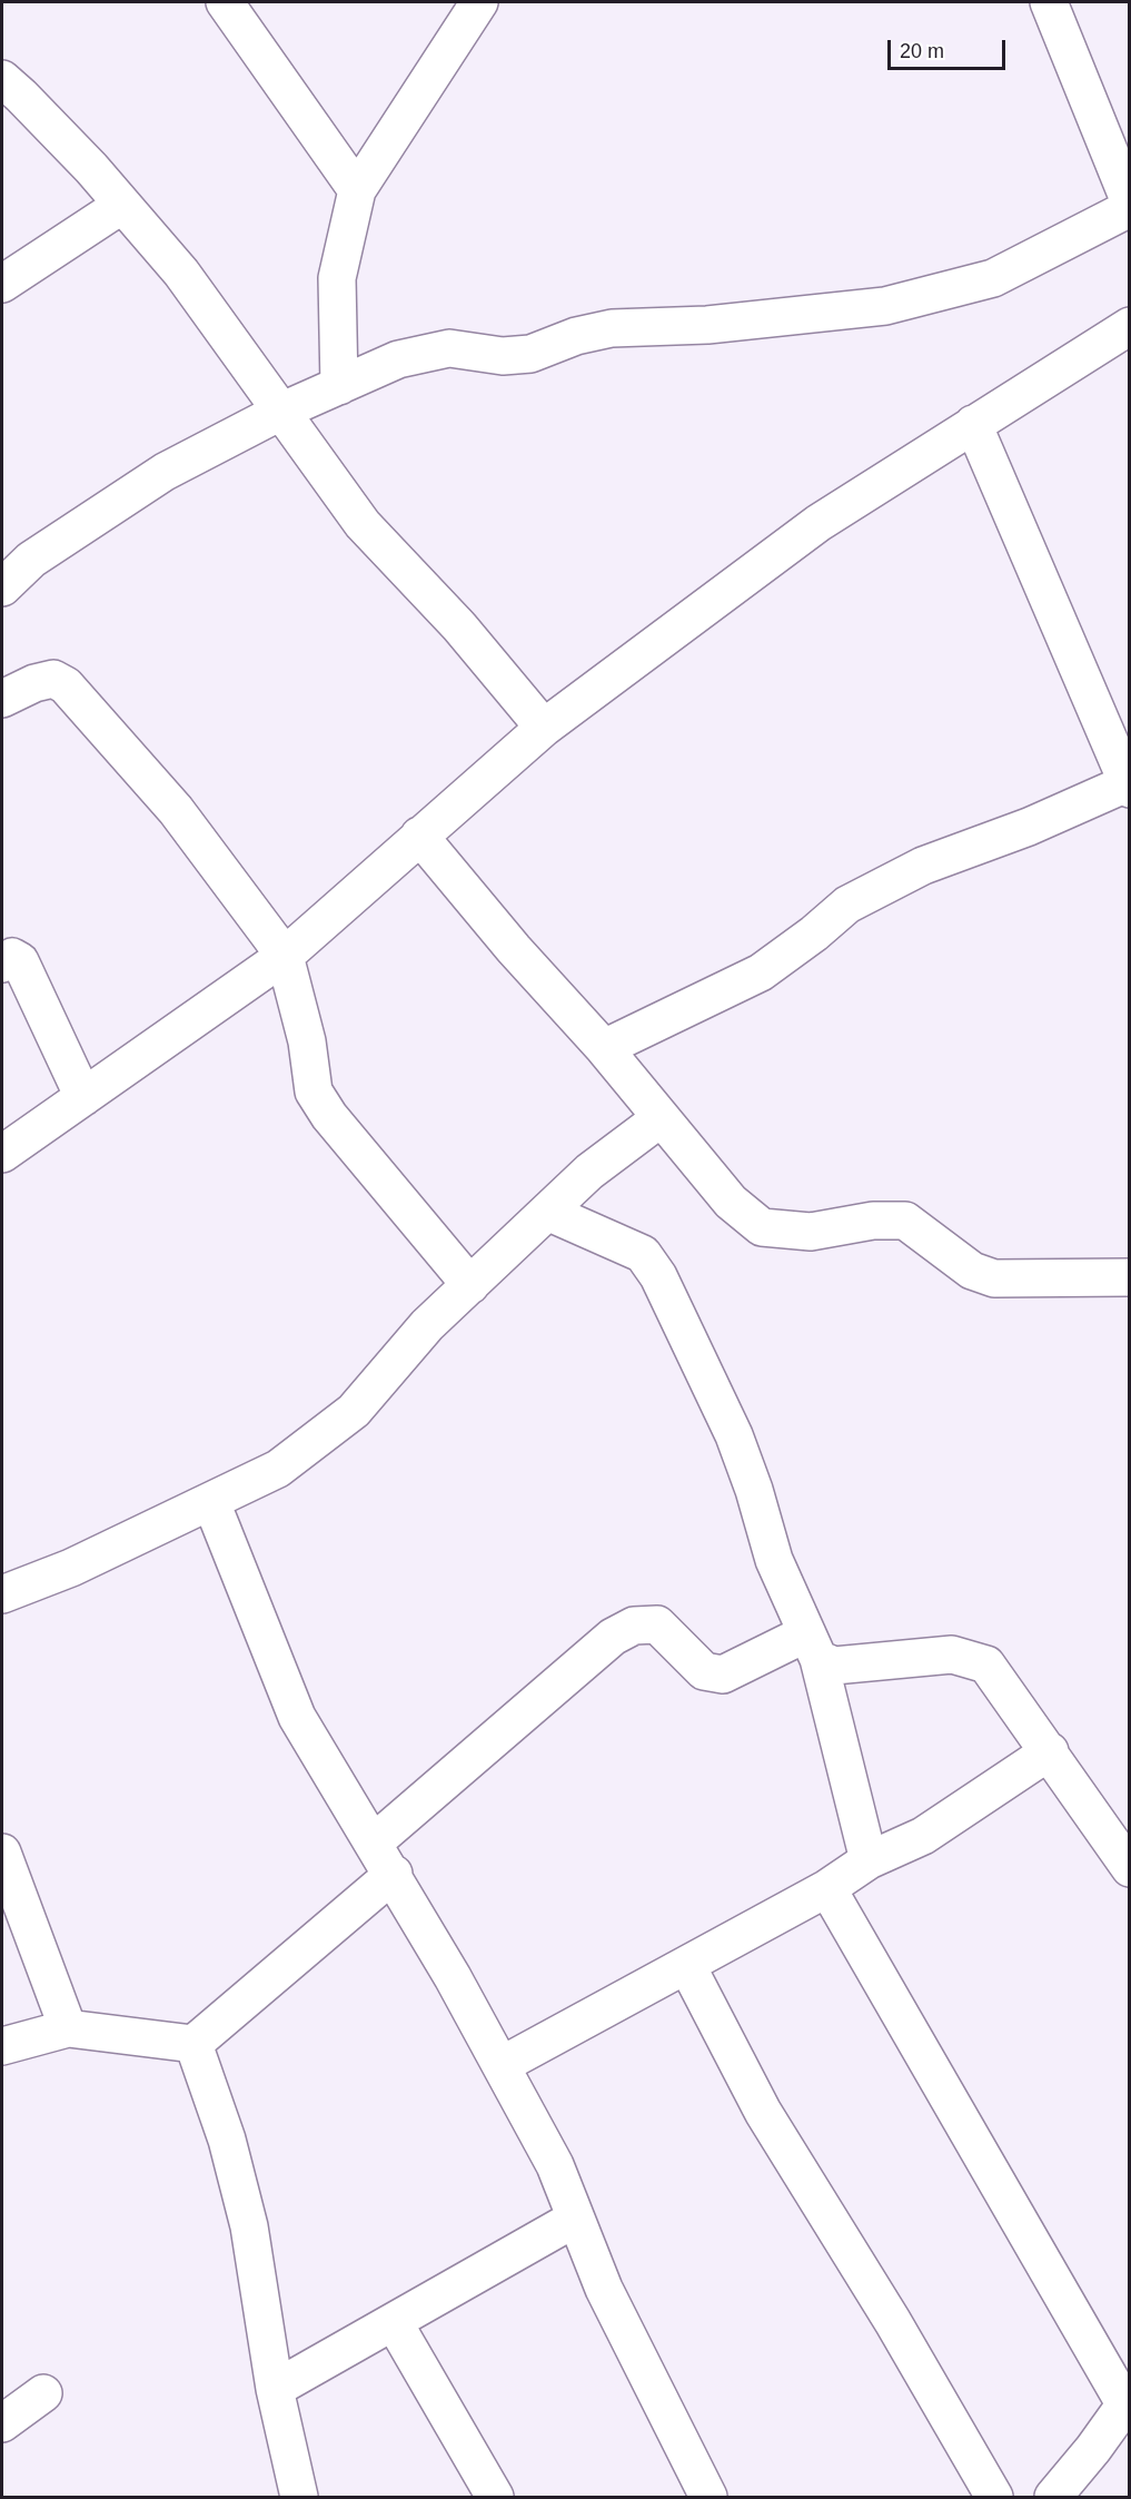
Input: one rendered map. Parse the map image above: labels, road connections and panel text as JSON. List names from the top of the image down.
{
  "scale_bar": "20 m"
}
